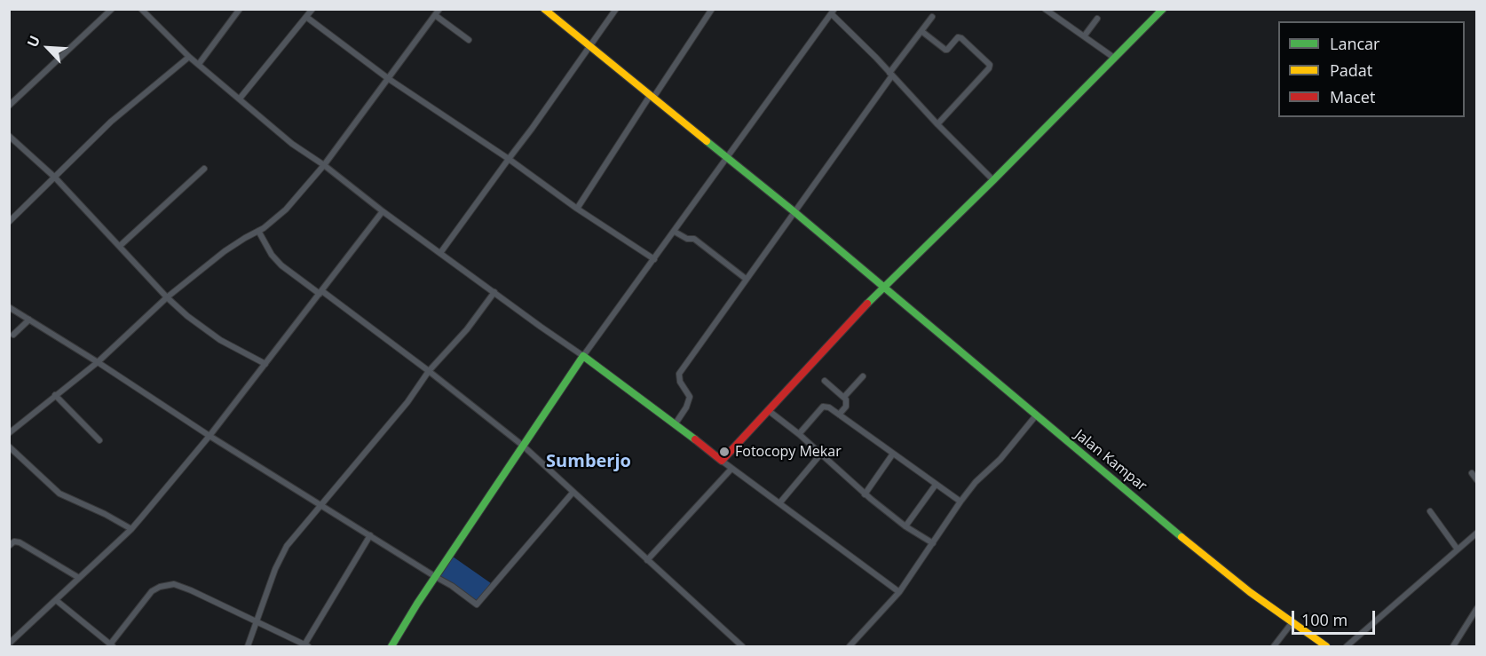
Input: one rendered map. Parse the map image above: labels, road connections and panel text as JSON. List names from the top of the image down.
{
  "streets": {
    "street": ["Jalan Kampar"]
  },
  "districts": ["Sumberjo"],
  "places": ["Fotocopy Mekar"],
  "legend": ["Lancar", "Padat", "Macet"],
  "scale_bar": "100 m",
  "north": "top left"
}
